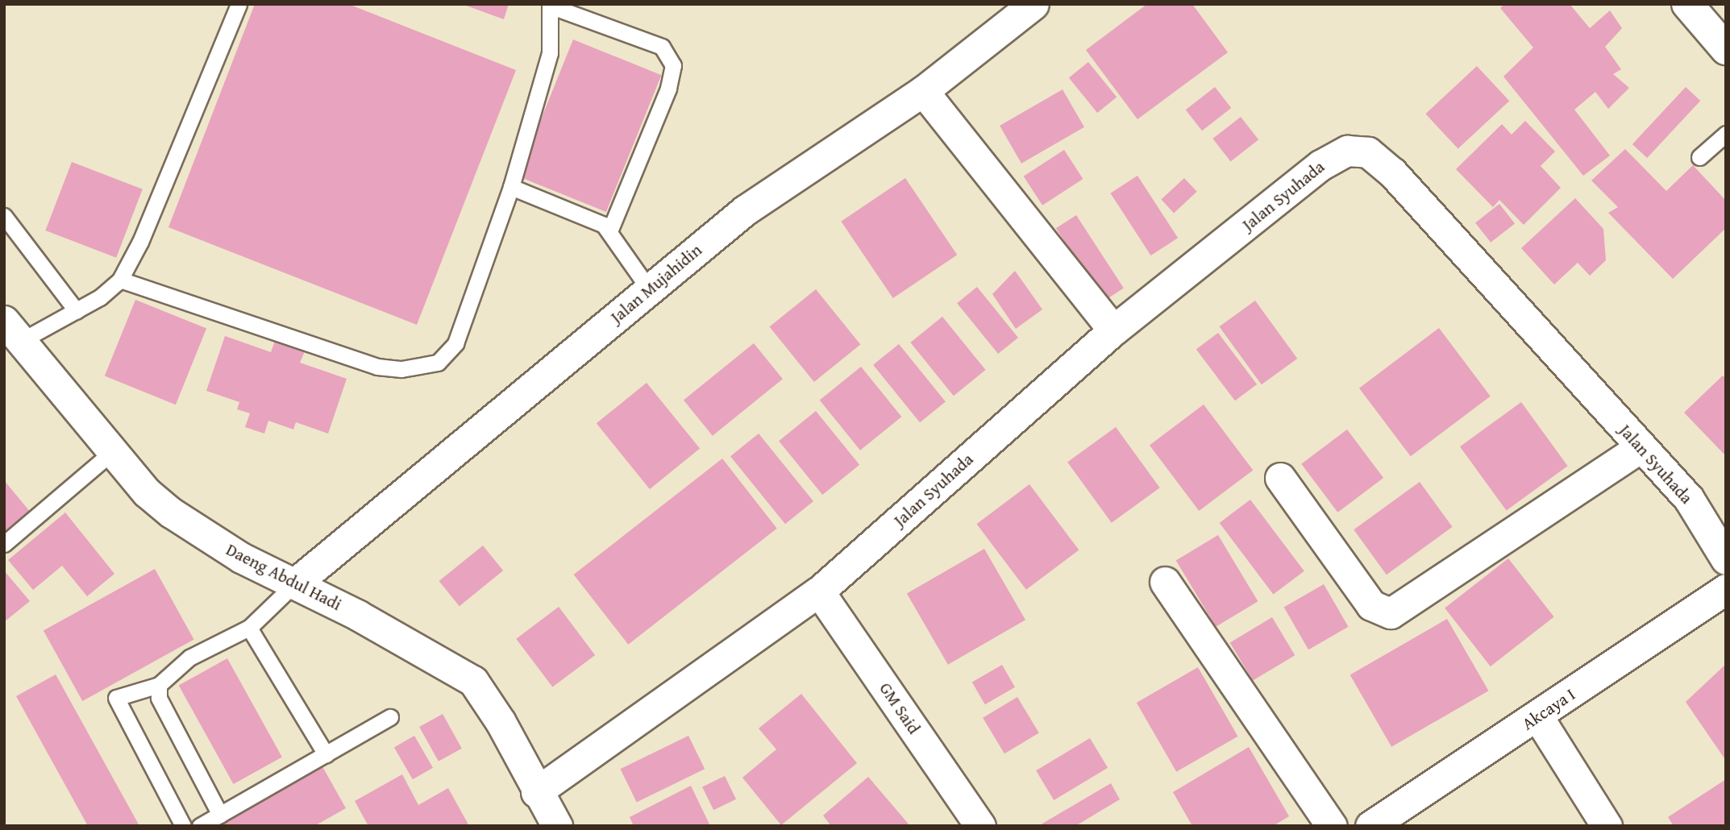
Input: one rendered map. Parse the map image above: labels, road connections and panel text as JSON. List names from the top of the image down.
{
  "streets": {
    "street": [
      "Jalan Syuhada",
      "Jalan Mujahidin",
      "Daeng Abdul Hadi",
      "GM Said",
      "Akcaya I"
    ]
  },
  "crossings": [
    ["Jalan Syuhada", "Daeng Abdul Hadi"],
    ["Jalan Syuhada", "GM Said"],
    ["Jalan Mujahidin", "Daeng Abdul Hadi"]
  ]
}
